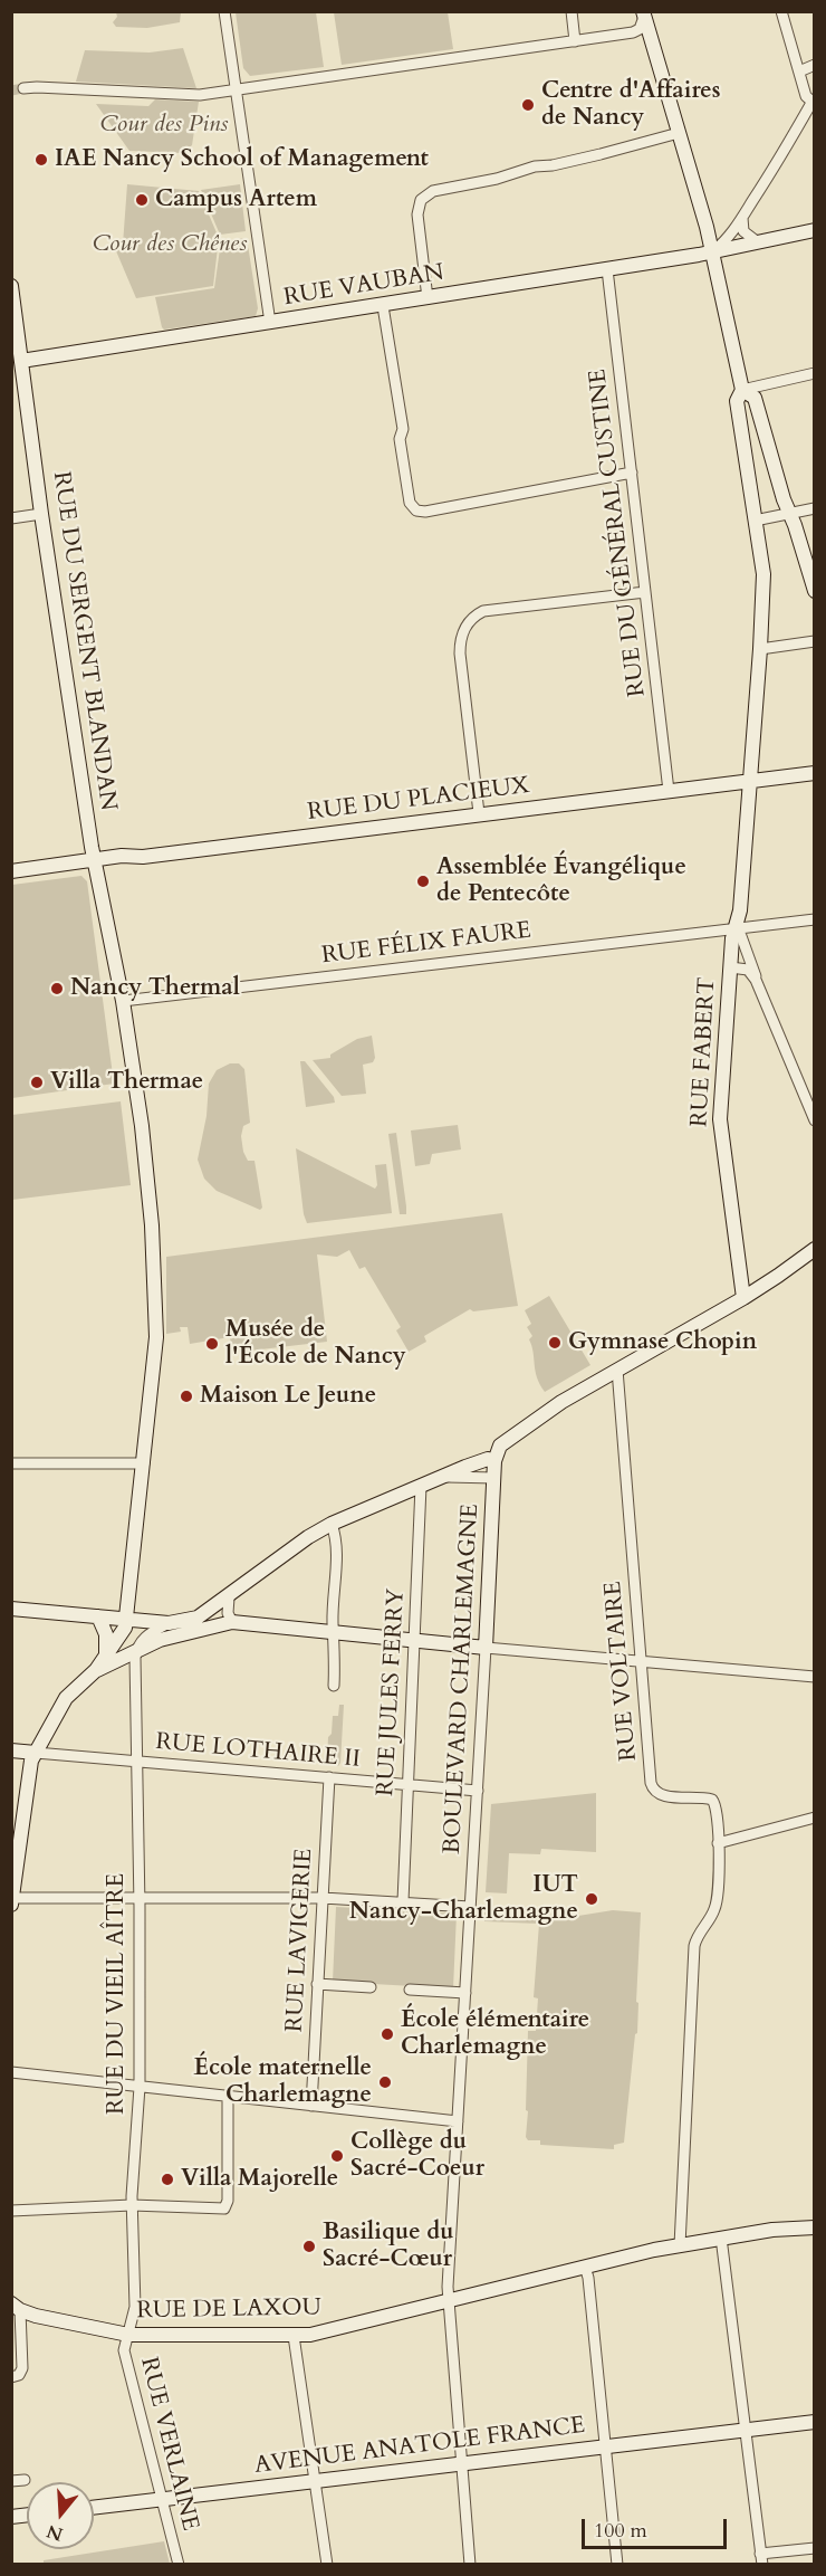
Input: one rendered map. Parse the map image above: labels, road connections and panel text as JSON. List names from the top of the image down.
{
  "streets": {
    "street": [
      "RUE VAUBAN",
      "RUE DU GÉNÉRAL CUSTINE",
      "RUE DU SERGENT BLANDAN",
      "RUE DU PLACIEUX",
      "RUE FÉLIX FAURE",
      "RUE FABERT",
      "RUE VOLTAIRE",
      "BOULEVARD CHARLEMAGNE",
      "RUE JULES FERRY",
      "RUE LOTHAIRE II",
      "RUE LAVIGERIE",
      "RUE DU VIEIL AÎTRE",
      "RUE DE LAXOU",
      "RUE VERLAINE",
      "AVENUE ANATOLE FRANCE"
    ]
  },
  "crossings": [
    ["RUE VAUBAN", "RUE DU GÉNÉRAL CUSTINE"],
    ["RUE VAUBAN", "RUE DU SERGENT BLANDAN"],
    ["RUE DU GÉNÉRAL CUSTINE", "RUE DU PLACIEUX"],
    ["RUE DU SERGENT BLANDAN", "RUE DU PLACIEUX"],
    ["RUE DU SERGENT BLANDAN", "RUE FÉLIX FAURE"],
    ["RUE DU PLACIEUX", "RUE FABERT"],
    ["RUE FÉLIX FAURE", "RUE FABERT"],
    ["RUE VOLTAIRE", "RUE DE LAXOU"],
    ["BOULEVARD CHARLEMAGNE", "RUE LOTHAIRE II"],
    ["BOULEVARD CHARLEMAGNE", "RUE DE LAXOU"],
    ["BOULEVARD CHARLEMAGNE", "AVENUE ANATOLE FRANCE"],
    ["RUE JULES FERRY", "RUE LOTHAIRE II"],
    ["RUE LOTHAIRE II", "RUE LAVIGERIE"],
    ["RUE LOTHAIRE II", "RUE DU VIEIL AÎTRE"],
    ["RUE DU VIEIL AÎTRE", "RUE DE LAXOU"],
    ["RUE DU VIEIL AÎTRE", "RUE VERLAINE"],
    ["RUE DE LAXOU", "RUE VERLAINE"],
    ["RUE VERLAINE", "AVENUE ANATOLE FRANCE"]
  ],
  "parks": ["Cour des Pins", "Cour des Chênes"],
  "places": [
    "Centre d'Affaires de Nancy",
    "IAE Nancy School of Management",
    "Campus Artem",
    "Assemblée Évangélique de Pentecôte",
    "Nancy Thermal",
    "Villa Thermae",
    "Gymnase Chopin",
    "Musée de l'École de Nancy",
    "Maison Le Jeune",
    "IUT Nancy-Charlemagne",
    "École élémentaire Charlemagne",
    "École maternelle Charlemagne",
    "Collège du Sacré-Coeur",
    "Villa Majorelle",
    "Basilique du Sacré-Cœur"
  ],
  "scale_bar": "100 m",
  "north": "bottom"
}
